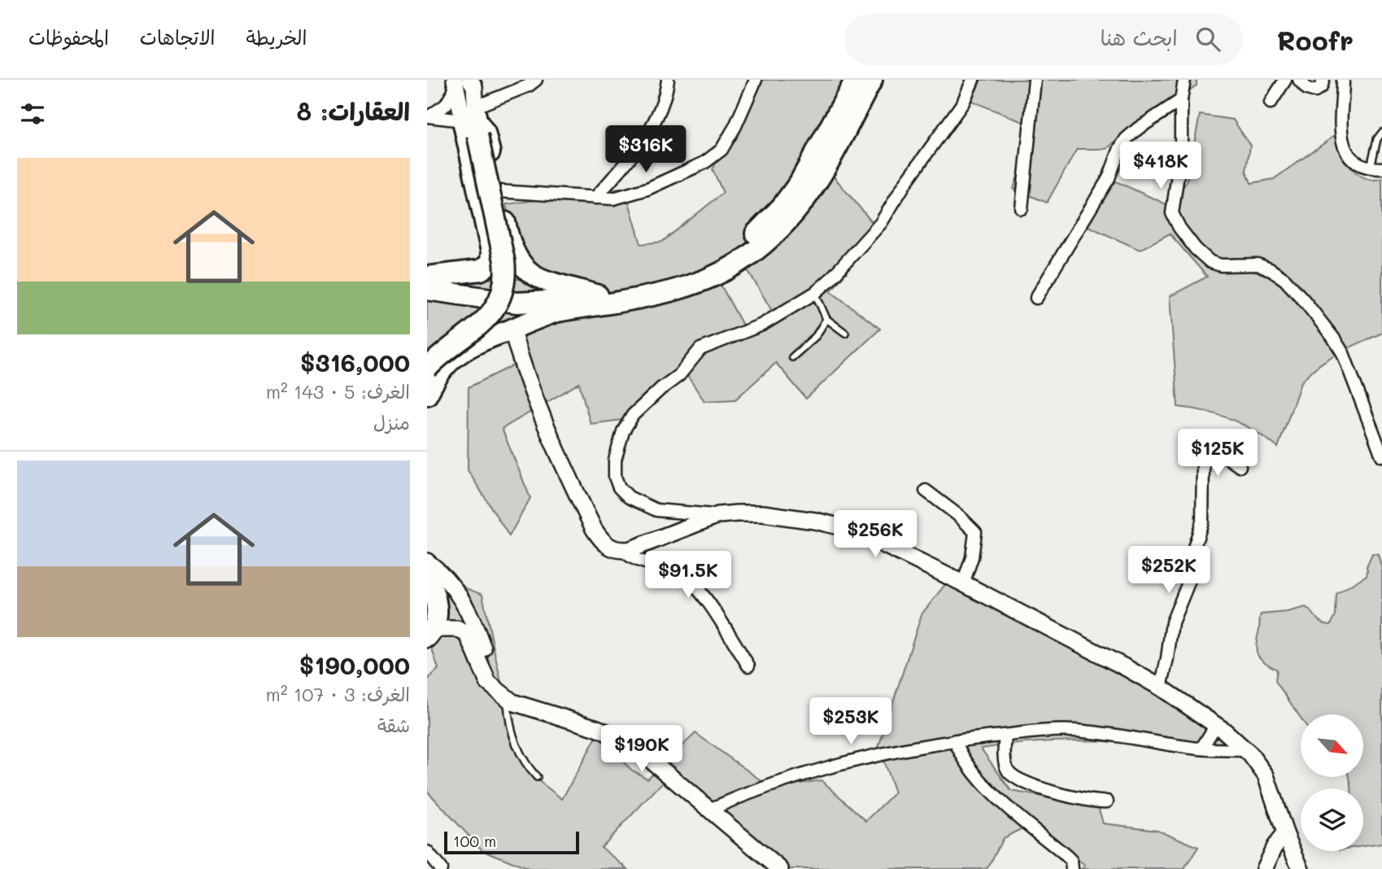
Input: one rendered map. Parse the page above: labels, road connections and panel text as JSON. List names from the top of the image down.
{
  "scale_bar": "100 m",
  "north": "bottom right",
  "page": {
    "header": "Roofr",
    "search": "ابحث هنا",
    "nav": ["الخريطة", "الاتجاهات", "المحفوظات"],
    "heading": "العقارات: 8",
    "price": [
      "$316K",
      "$418K",
      "$125K",
      "$256K",
      "$252K",
      "$91.5K",
      "$253K",
      "$190K"
    ],
    "list": [
      {
        "name": "$316,000",
        "note": "الغرف: 5 · 143 m² · منزل"
      },
      {
        "name": "$190,000",
        "note": "الغرف: 3 · 107 m² · شقة"
      }
    ],
    "scale": "100 m"
  }
}
